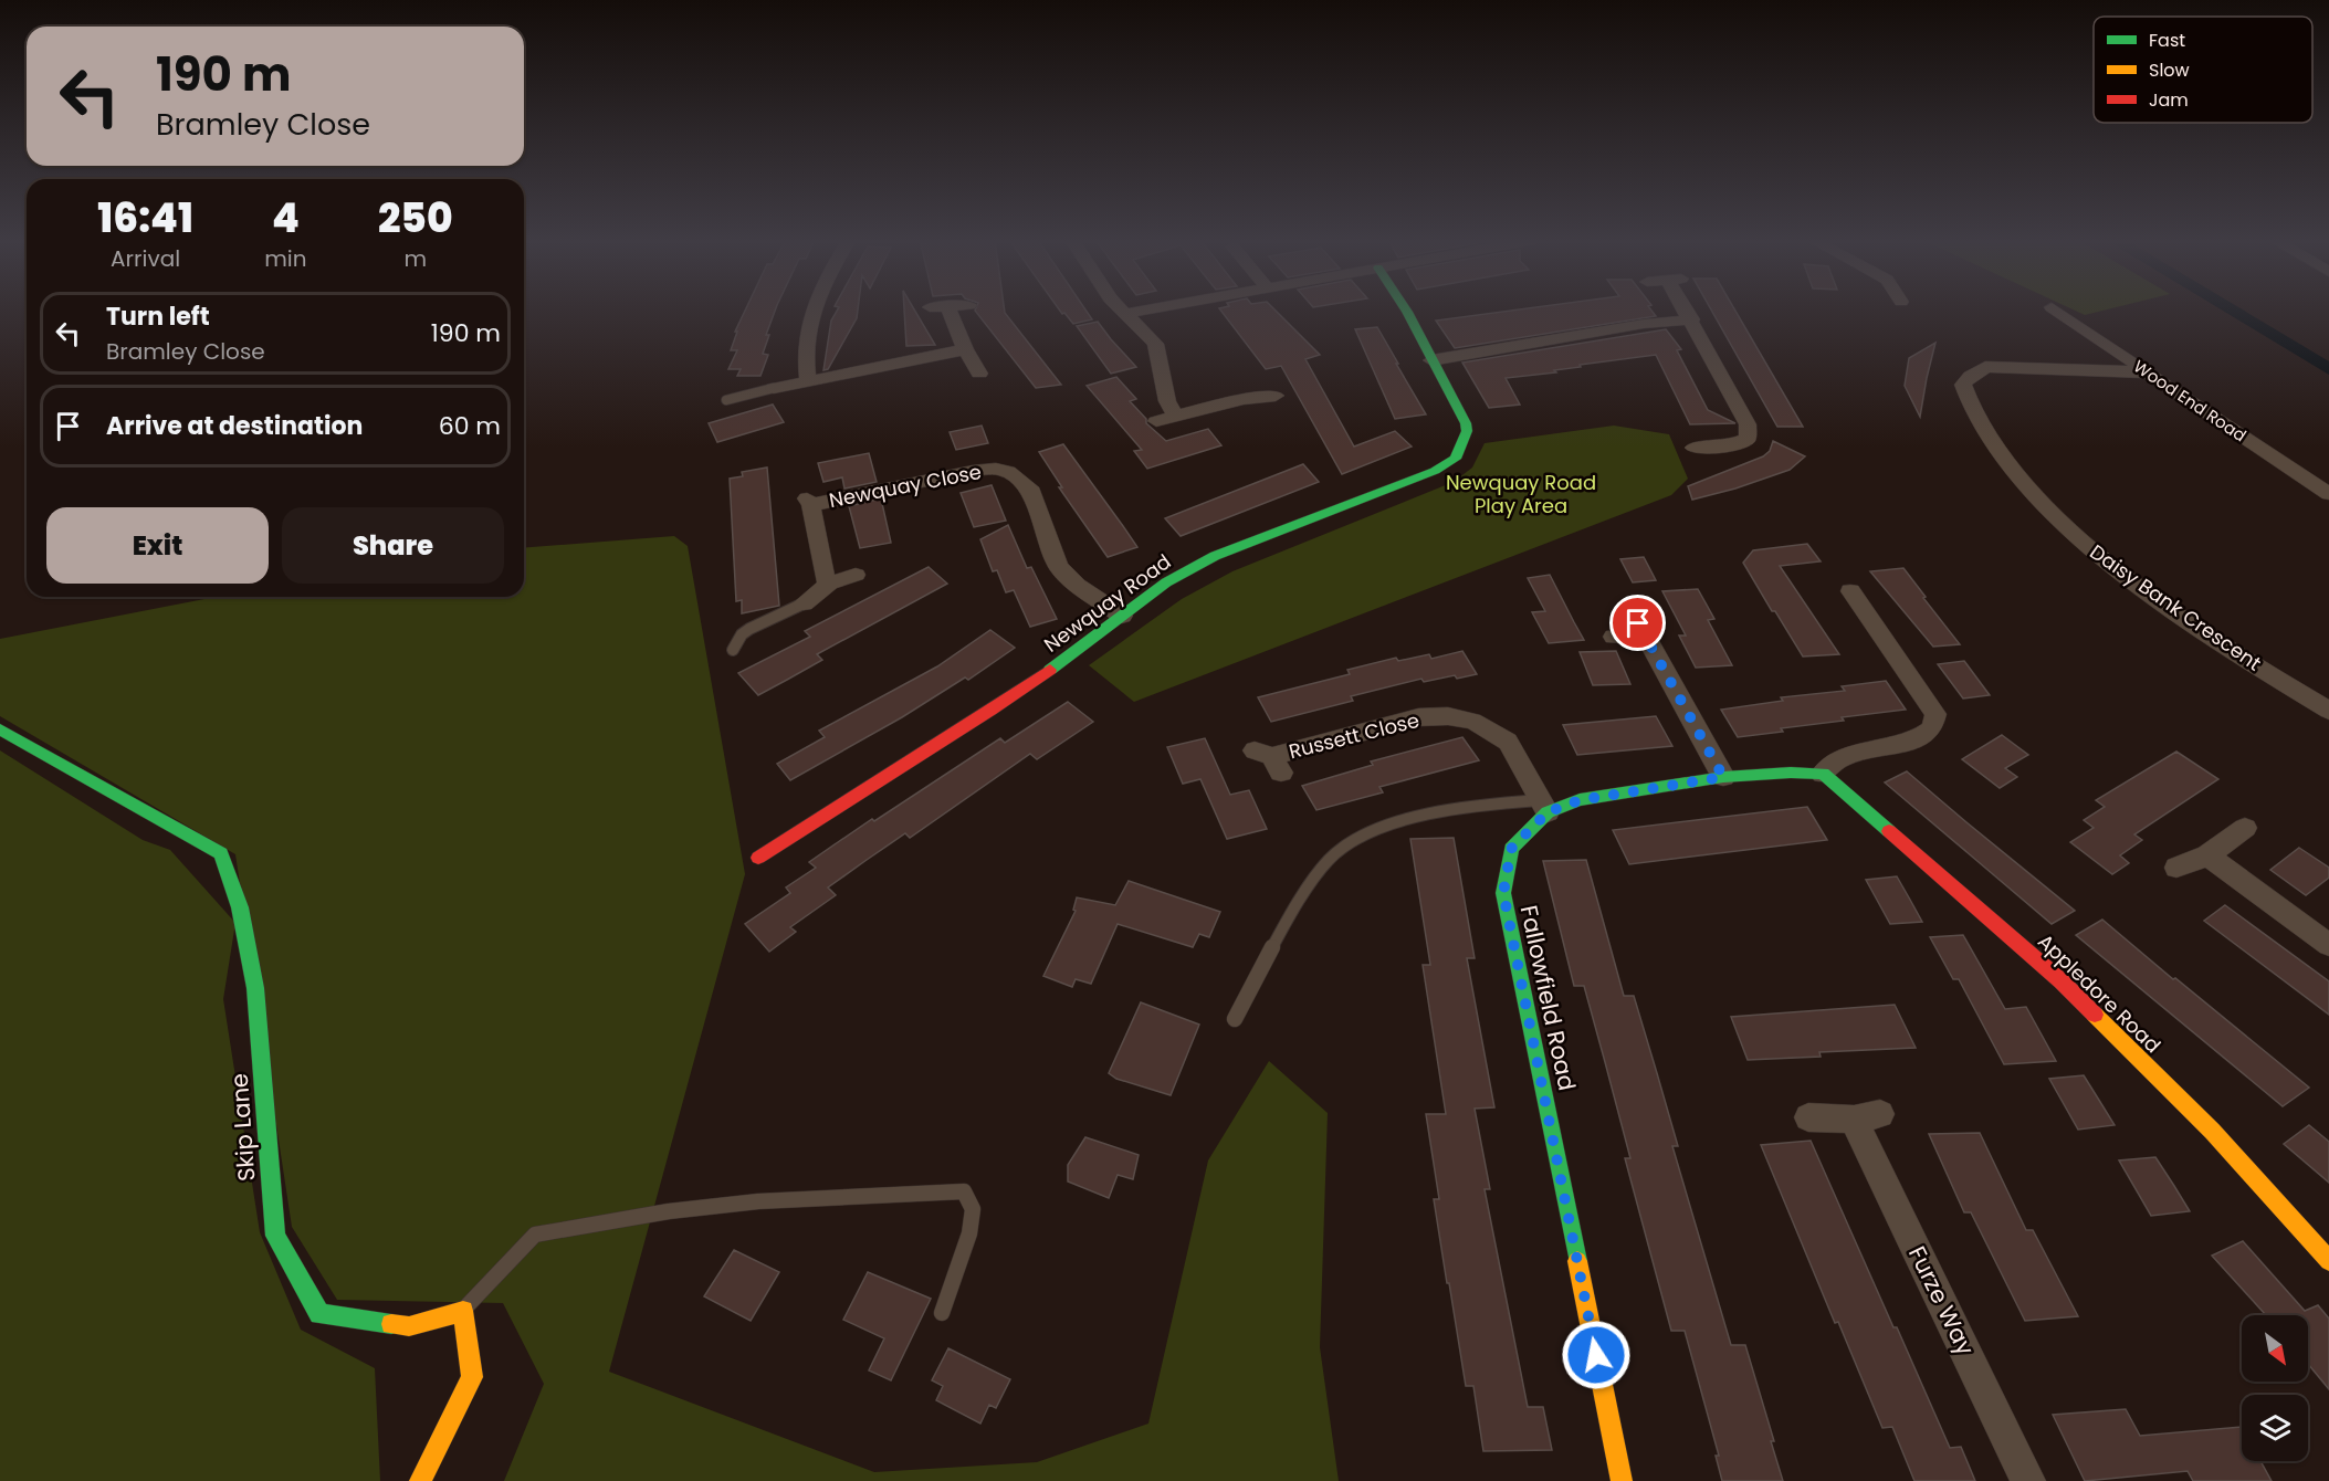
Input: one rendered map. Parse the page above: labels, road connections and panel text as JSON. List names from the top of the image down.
{
  "streets": {
    "street": [
      "Wood End Road",
      "Newquay Close",
      "Newquay Road",
      "Daisy Bank Crescent",
      "Russett Close",
      "Appledore Road",
      "Fallowfield Road",
      "Skip Lane",
      "Furze Way"
    ]
  },
  "crossings": [
    ["Wood End Road", "Daisy Bank Crescent"],
    ["Newquay Close", "Newquay Road"],
    ["Russett Close", "Fallowfield Road"],
    ["Appledore Road", "Fallowfield Road"]
  ],
  "parks": ["Newquay Road Play Area"],
  "legend": ["Fast", "Slow", "Jam"],
  "north": "bottom right",
  "page": {
    "turn": ["190 m", "Bramley Close"],
    "eta": [
      "16:41",
      "Arrival",
      "4",
      "min",
      "250",
      "m"
    ],
    "list": [
      {
        "name": "Turn left",
        "note": "Bramley Close",
        "value": "190 m"
      },
      {
        "name": "Arrive at destination",
        "value": "60 m"
      }
    ],
    "buttons": ["Exit", "Share"]
  }
}
